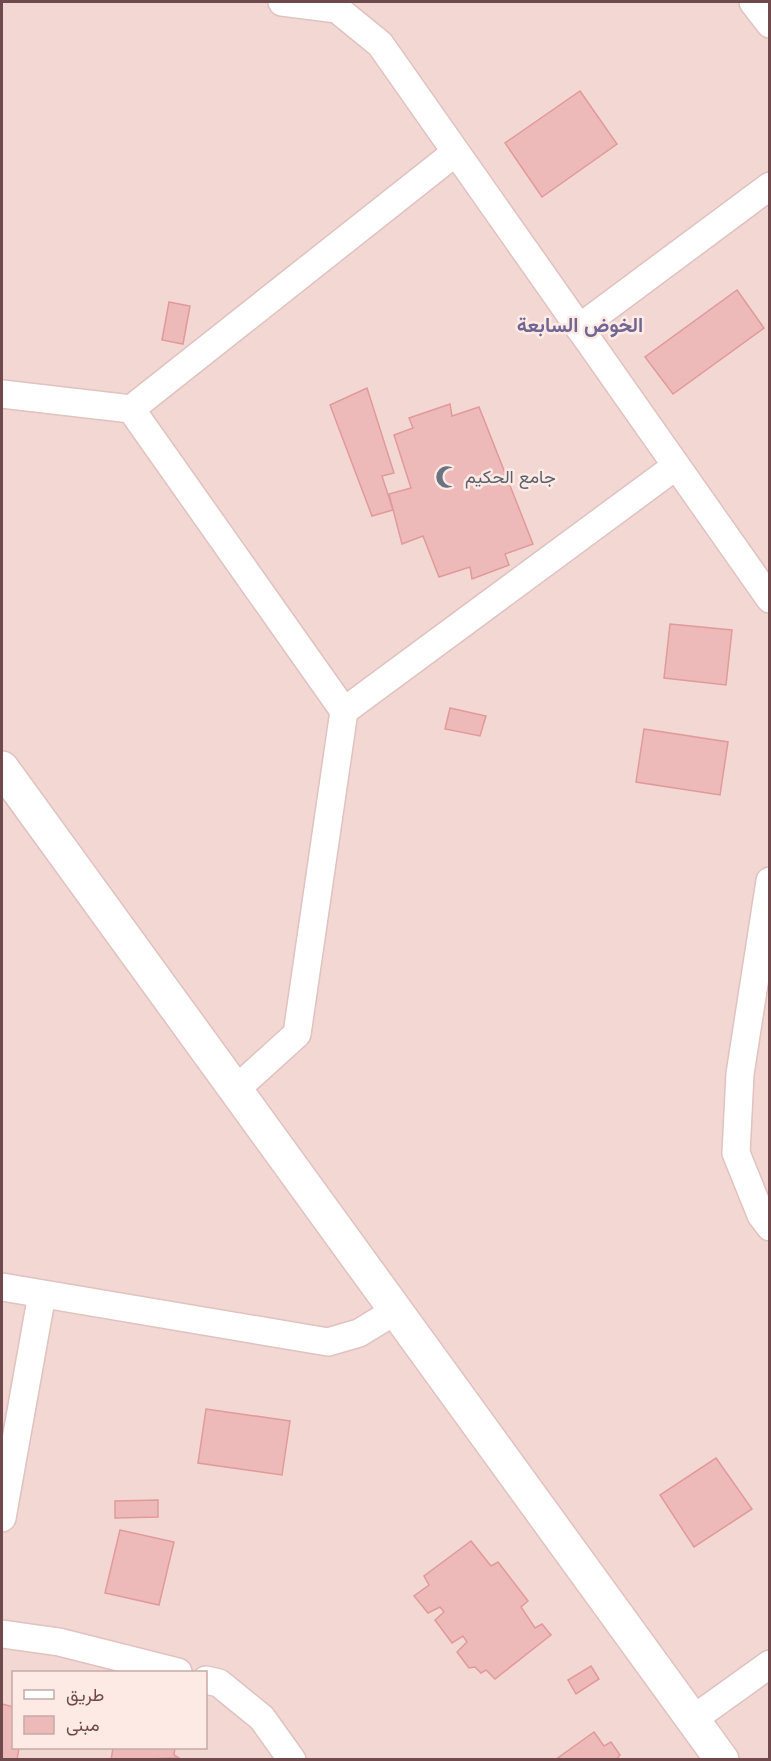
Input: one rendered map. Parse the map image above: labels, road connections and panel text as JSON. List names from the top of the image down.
{
  "districts": ["الخوض السابعة"],
  "places": {
    "mosque": ["جامع الحكيم"]
  },
  "legend": ["طريق", "مبنى"]
}
